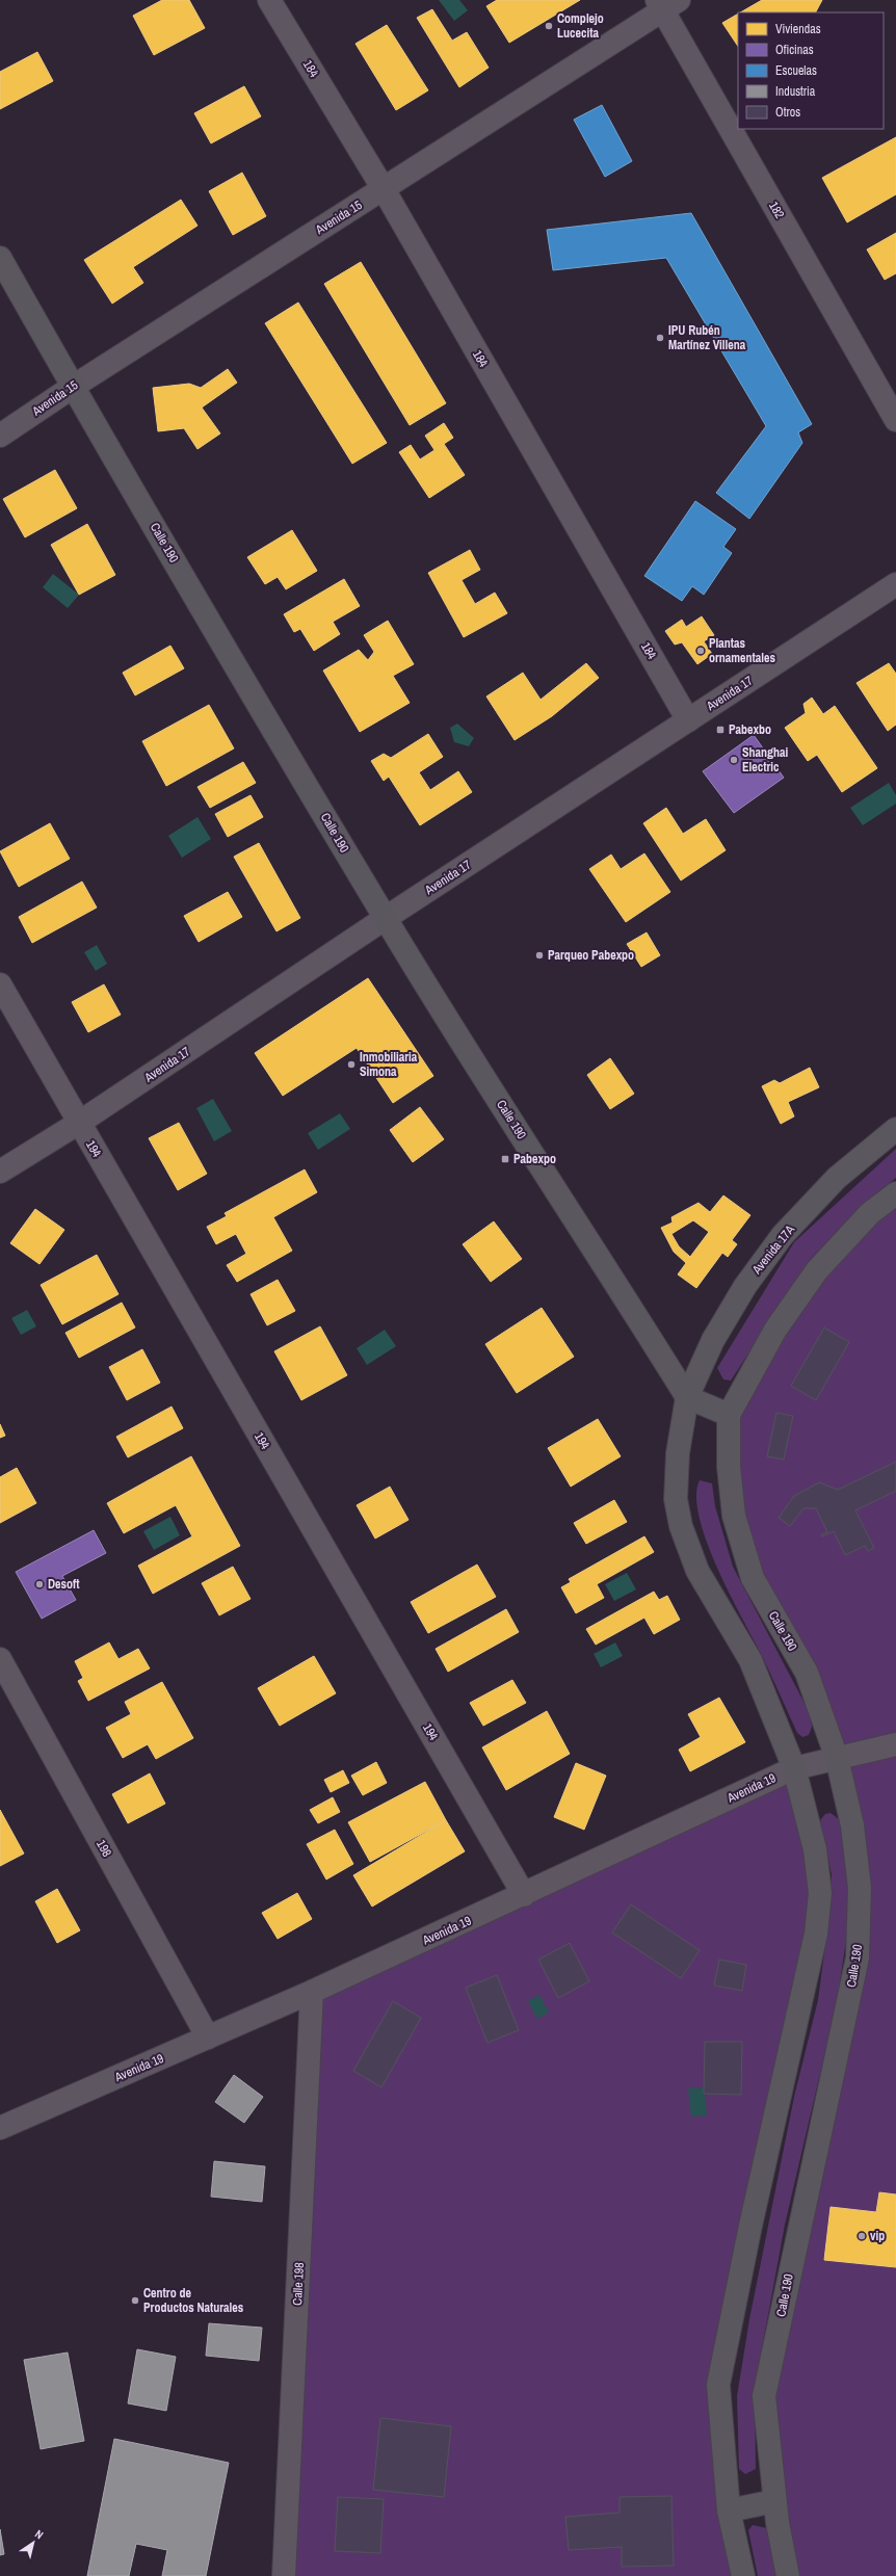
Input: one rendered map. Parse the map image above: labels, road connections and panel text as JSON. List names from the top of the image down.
{
  "streets": {
    "main road": ["Calle 190", "Avenida 17A"],
    "street": [
      "184",
      "182",
      "Avenida 15",
      "Avenida 17",
      "194",
      "Avenida 19",
      "198",
      "Calle 198"
    ]
  },
  "crossings": [
    ["184", "Avenida 15"],
    ["184", "Avenida 17"],
    ["182", "Avenida 15"],
    ["Avenida 15", "Calle 190"],
    ["Calle 190", "Avenida 17"],
    ["Calle 190", "Avenida 17A"],
    ["Calle 190", "Avenida 19"],
    ["Avenida 17", "194"],
    ["194", "Avenida 19"],
    ["Avenida 19", "198"],
    ["Avenida 19", "Calle 198"]
  ],
  "places": {
    "other": [
      "Complejo Lucecita",
      "IPU Rubén Martínez Villena",
      "Plantas ornamentales",
      "Shanghai Electric",
      "Parqueo Pabexpo",
      "Inmobiliaria Simona",
      "Desoft",
      "vip",
      "Centro de Productos Naturales"
    ],
    "transit": ["Pabexbo", "Pabexpo"]
  },
  "legend": [
    "Viviendas",
    "Oficinas",
    "Escuelas",
    "Industria",
    "Otros"
  ],
  "north": "top right"
}
